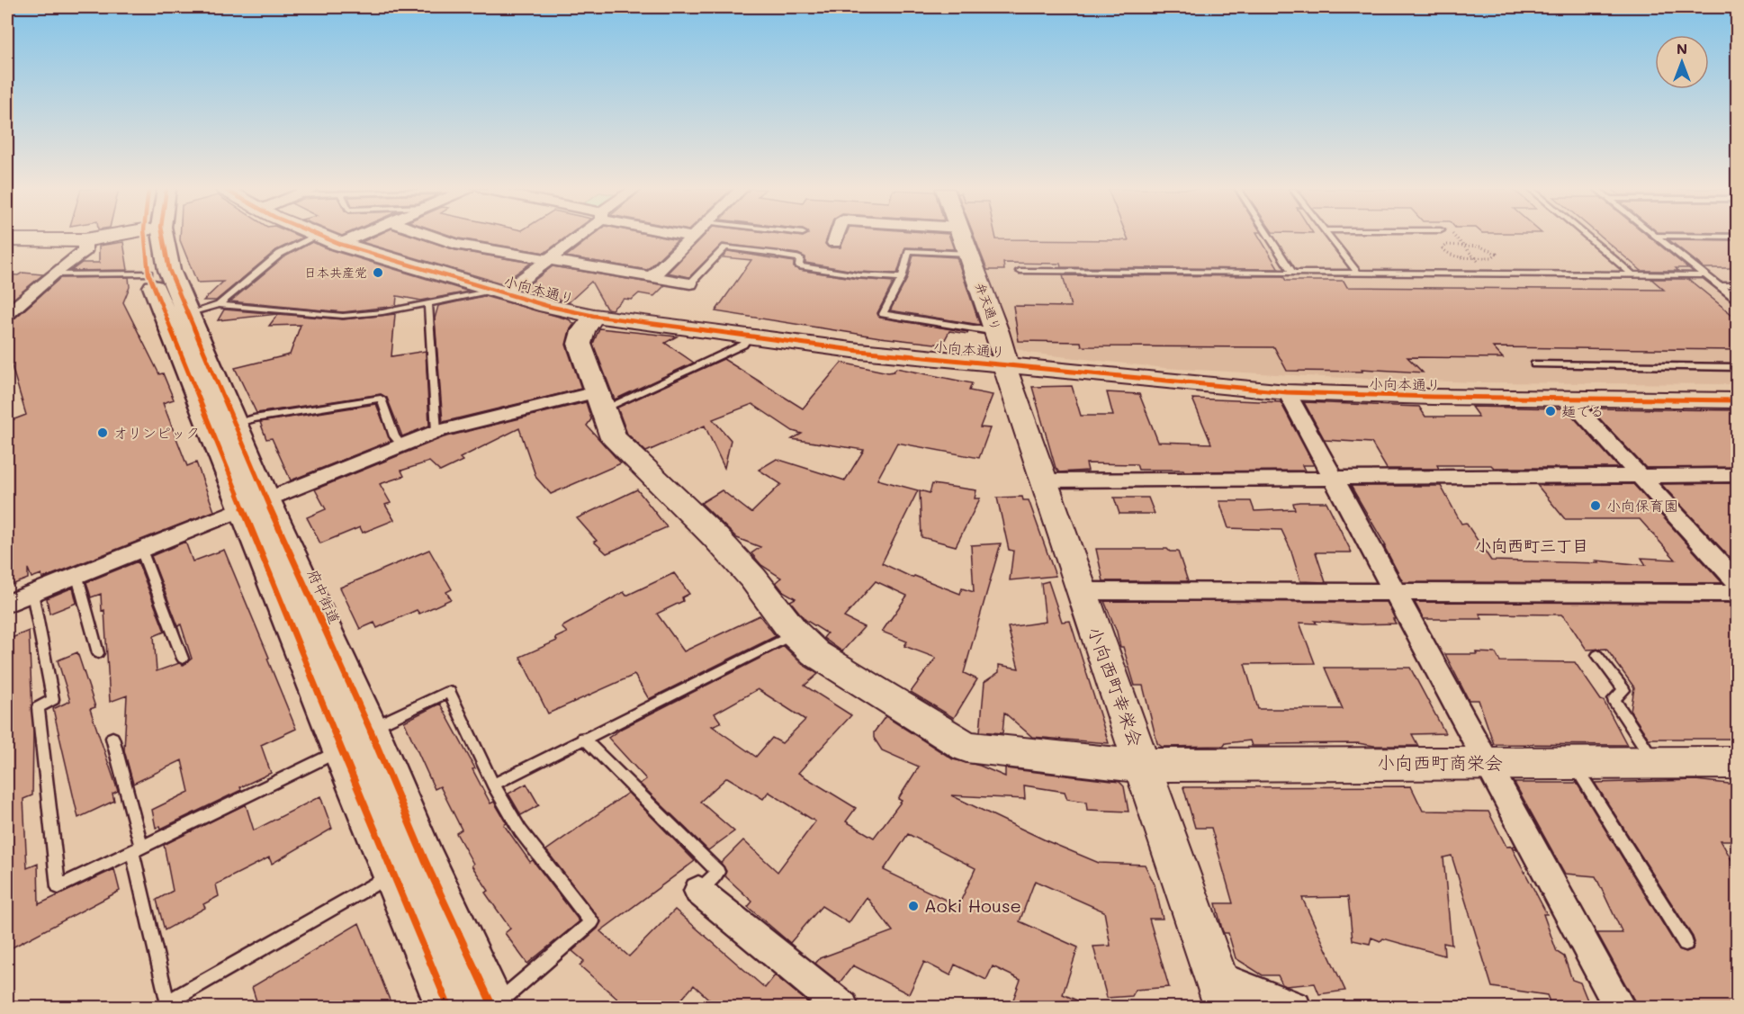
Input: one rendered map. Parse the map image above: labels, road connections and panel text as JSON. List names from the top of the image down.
{
  "streets": {
    "highway": ["府中街道"],
    "street": [
      "小向本通り",
      "弁天通り",
      "小向西町幸栄会",
      "小向西町商栄会"
    ]
  },
  "crossings": [
    ["小向本通り", "弁天通り"],
    ["小向本通り", "小向西町幸栄会"],
    ["小向本通り", "小向西町商栄会"],
    ["弁天通り", "小向西町幸栄会"],
    ["小向西町幸栄会", "小向西町商栄会"]
  ],
  "districts": ["小向西町三丁目"],
  "places": [
    "日本共産党",
    "麺でる",
    "オリンピック",
    "小向保育園",
    "Aoki House"
  ],
  "north": "top"
}
